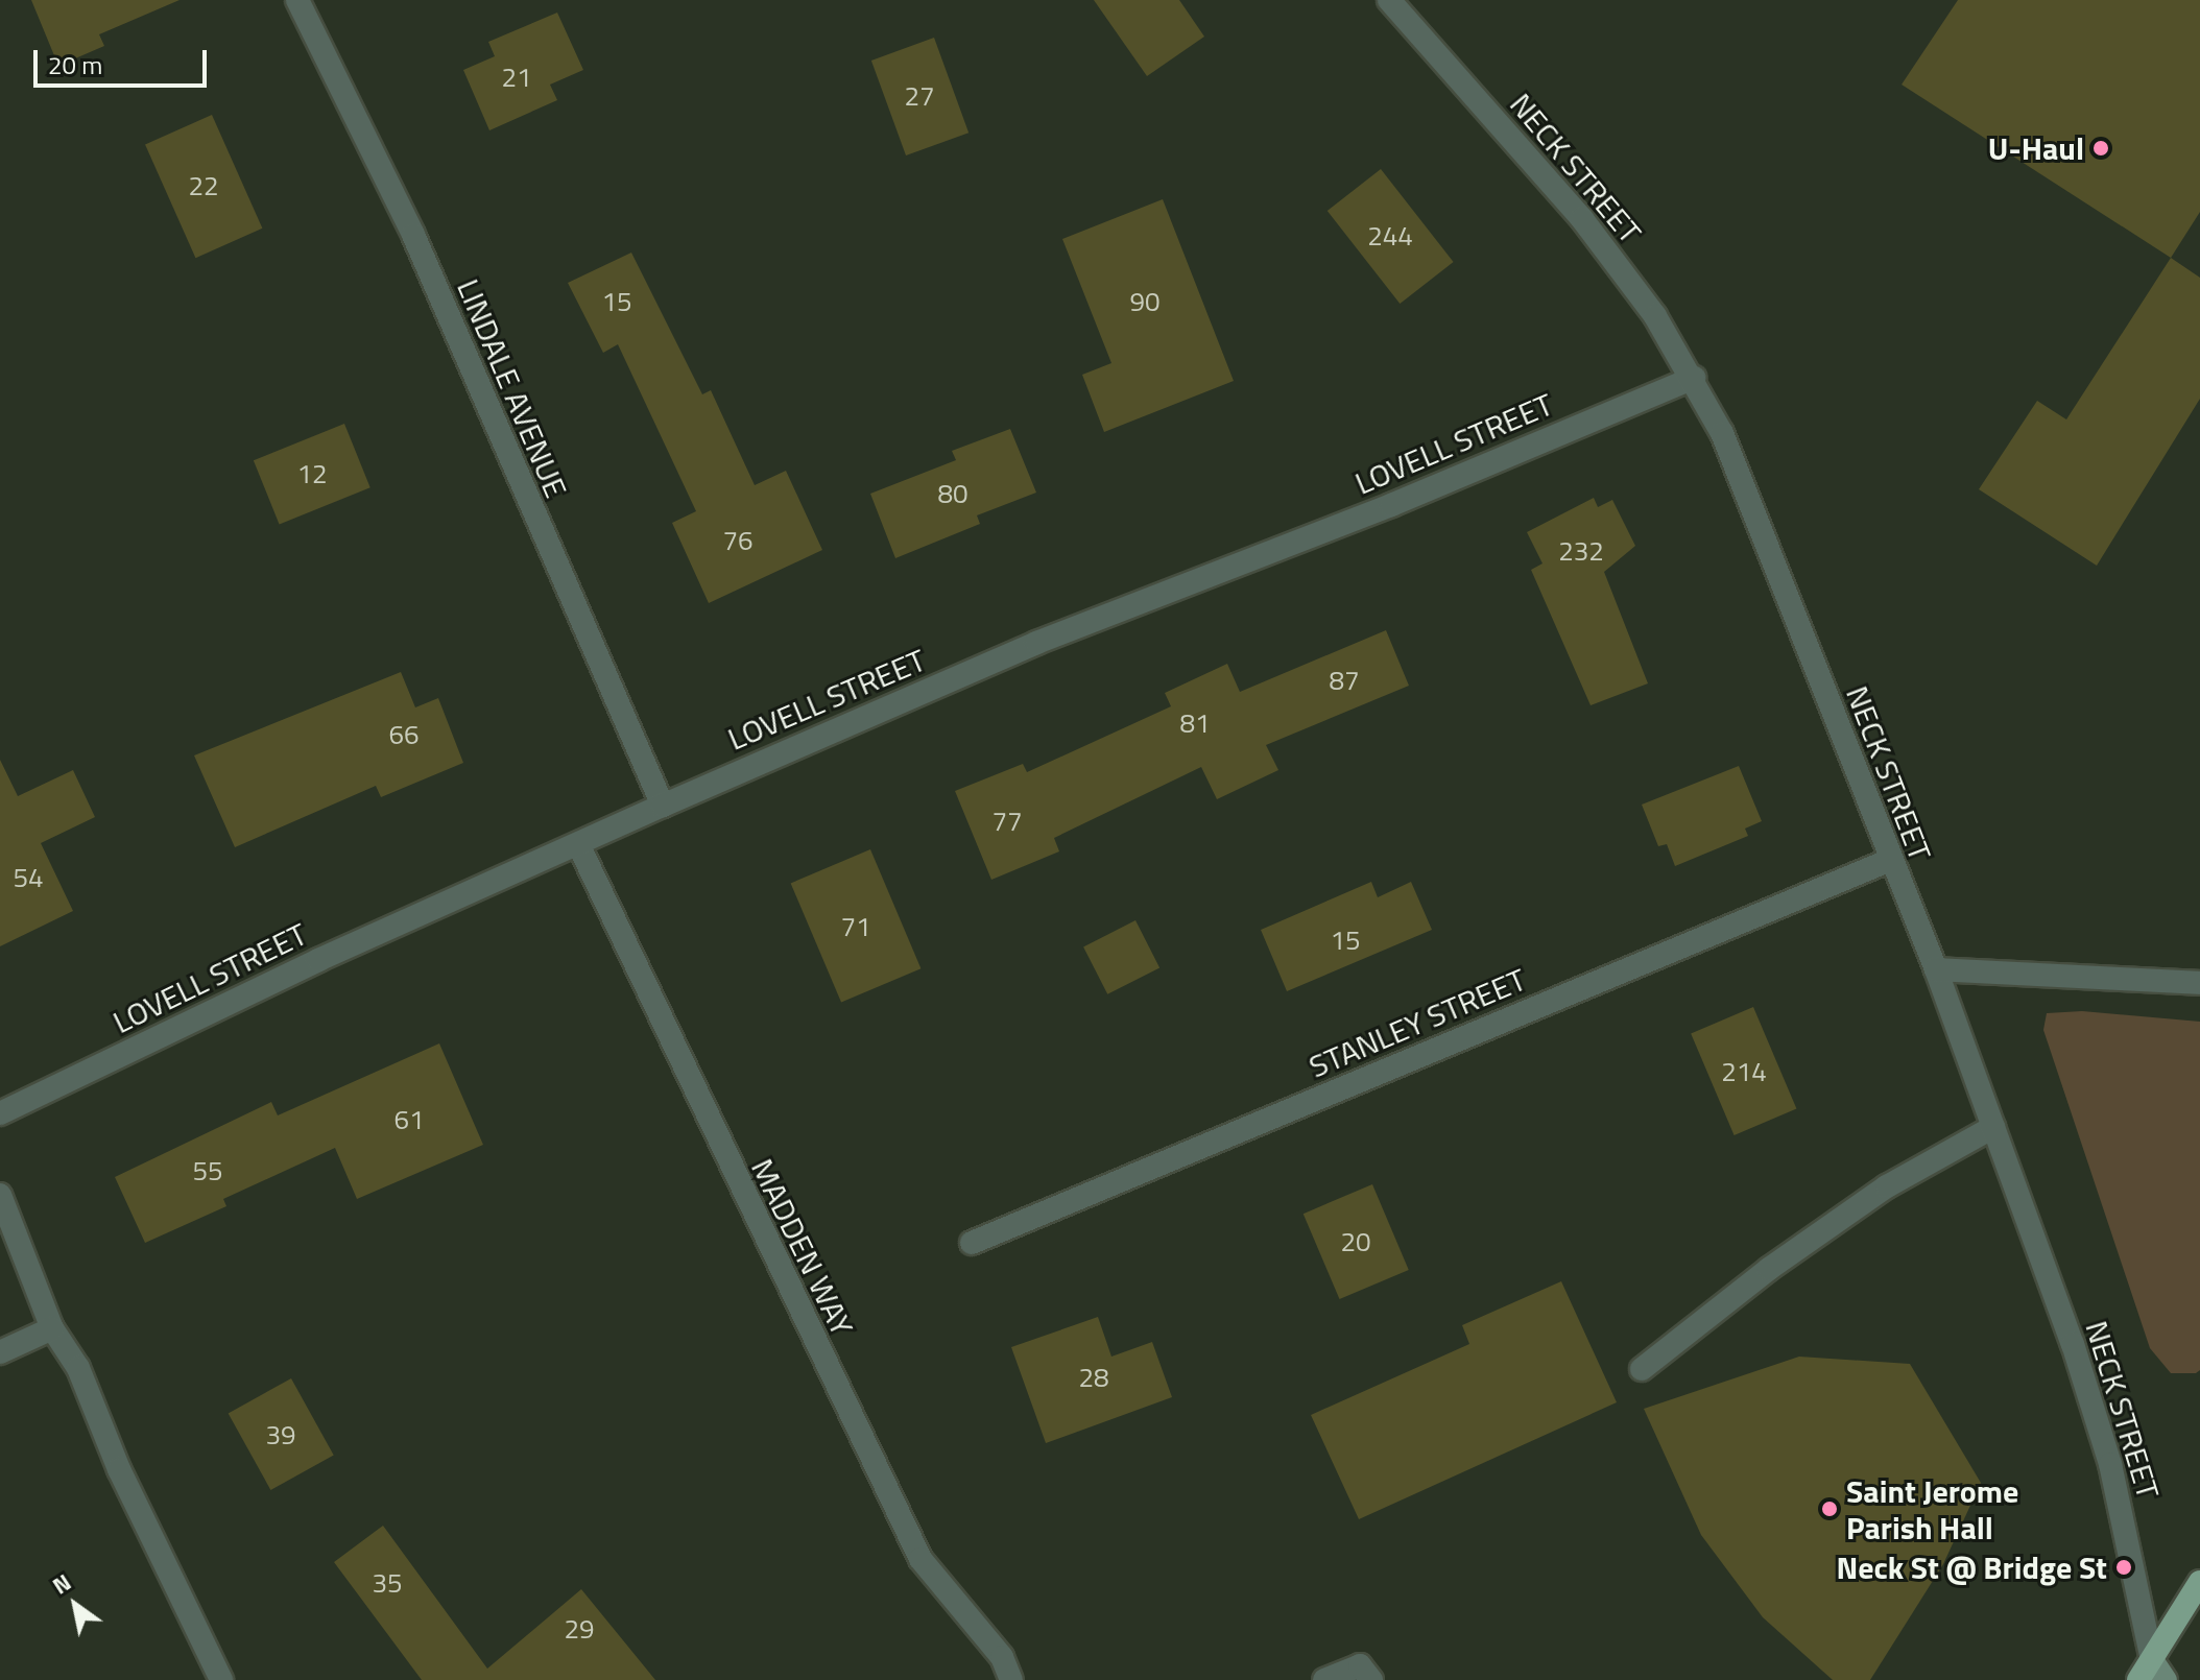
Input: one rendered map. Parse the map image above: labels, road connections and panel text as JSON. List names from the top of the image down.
{
  "streets": {
    "street": [
      "NECK STREET",
      "LINDALE AVENUE",
      "LOVELL STREET",
      "STANLEY STREET",
      "MADDEN WAY"
    ]
  },
  "crossings": [
    ["NECK STREET", "LOVELL STREET"],
    ["NECK STREET", "STANLEY STREET"],
    ["LINDALE AVENUE", "LOVELL STREET"],
    ["LOVELL STREET", "MADDEN WAY"]
  ],
  "places": ["U-Haul", "Saint Jerome Parish Hall", "Neck St @ Bridge St"],
  "house_numbers": [
    "21",
    "27",
    "22",
    "244",
    "15",
    "90",
    "12",
    "80",
    "76",
    "232",
    "87",
    "81",
    "66",
    "77",
    "54",
    "71",
    "15",
    "214",
    "61",
    "55",
    "20",
    "28",
    "39",
    "35",
    "29"
  ],
  "scale_bar": "20 m",
  "north": "top left"
}
